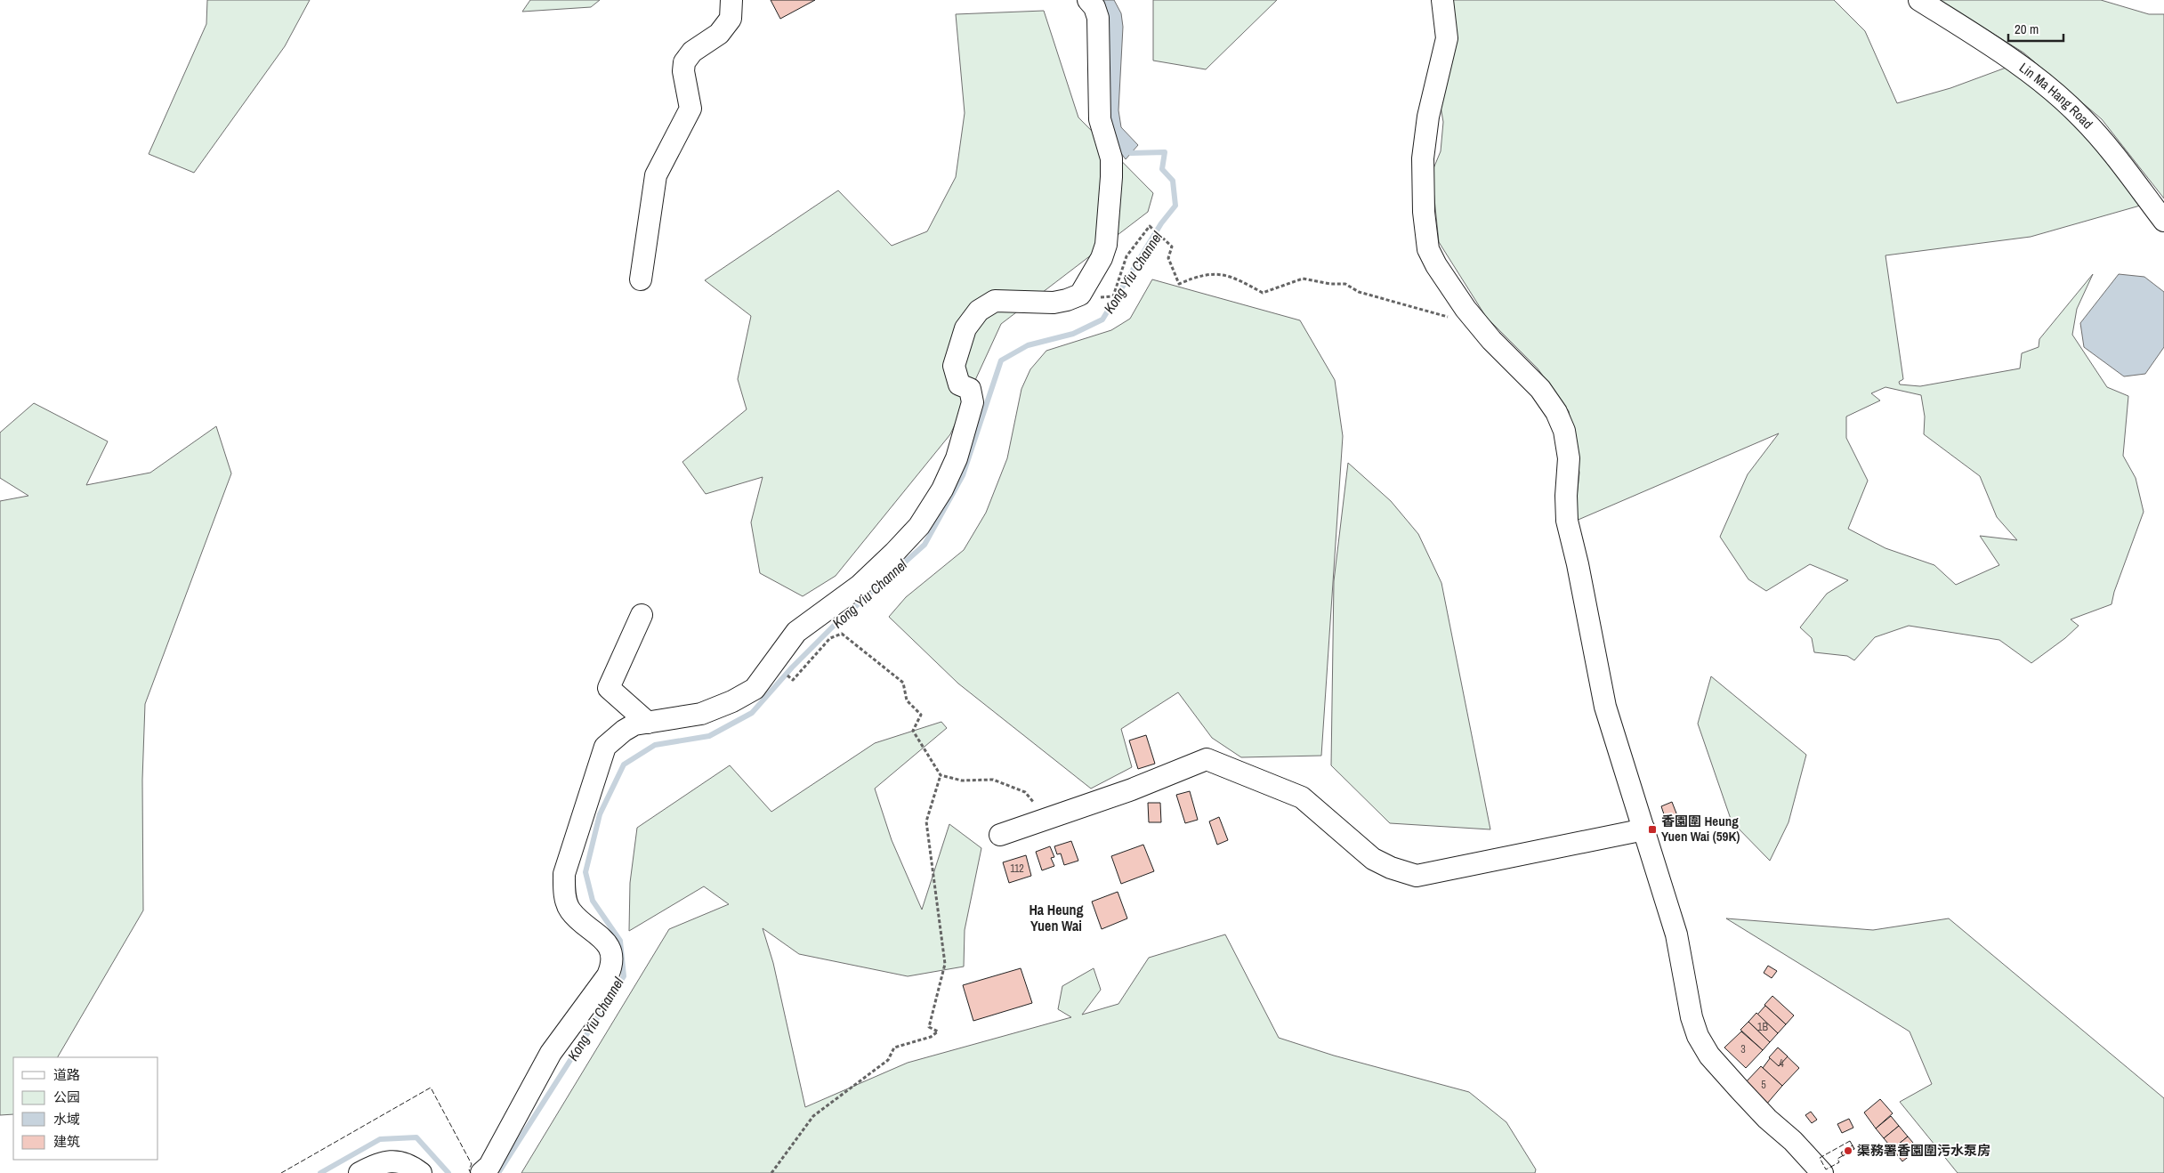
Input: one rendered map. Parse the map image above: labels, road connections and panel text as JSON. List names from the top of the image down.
{
  "streets": {
    "street": ["Lin Ma Hang Road"]
  },
  "districts": ["Ha Heung Yuen Wai"],
  "water": ["Kong Yiu Channel"],
  "places": {
    "transit": ["香園圍 Heung Yuen Wai (59K)"],
    "other": ["渠務署香園圍污水泵房"]
  },
  "house_numbers": [
    "112",
    "1B",
    "3",
    "4",
    "5"
  ],
  "legend": [
    "道路",
    "公园",
    "水域",
    "建筑"
  ],
  "scale_bar": "20 m"
}
